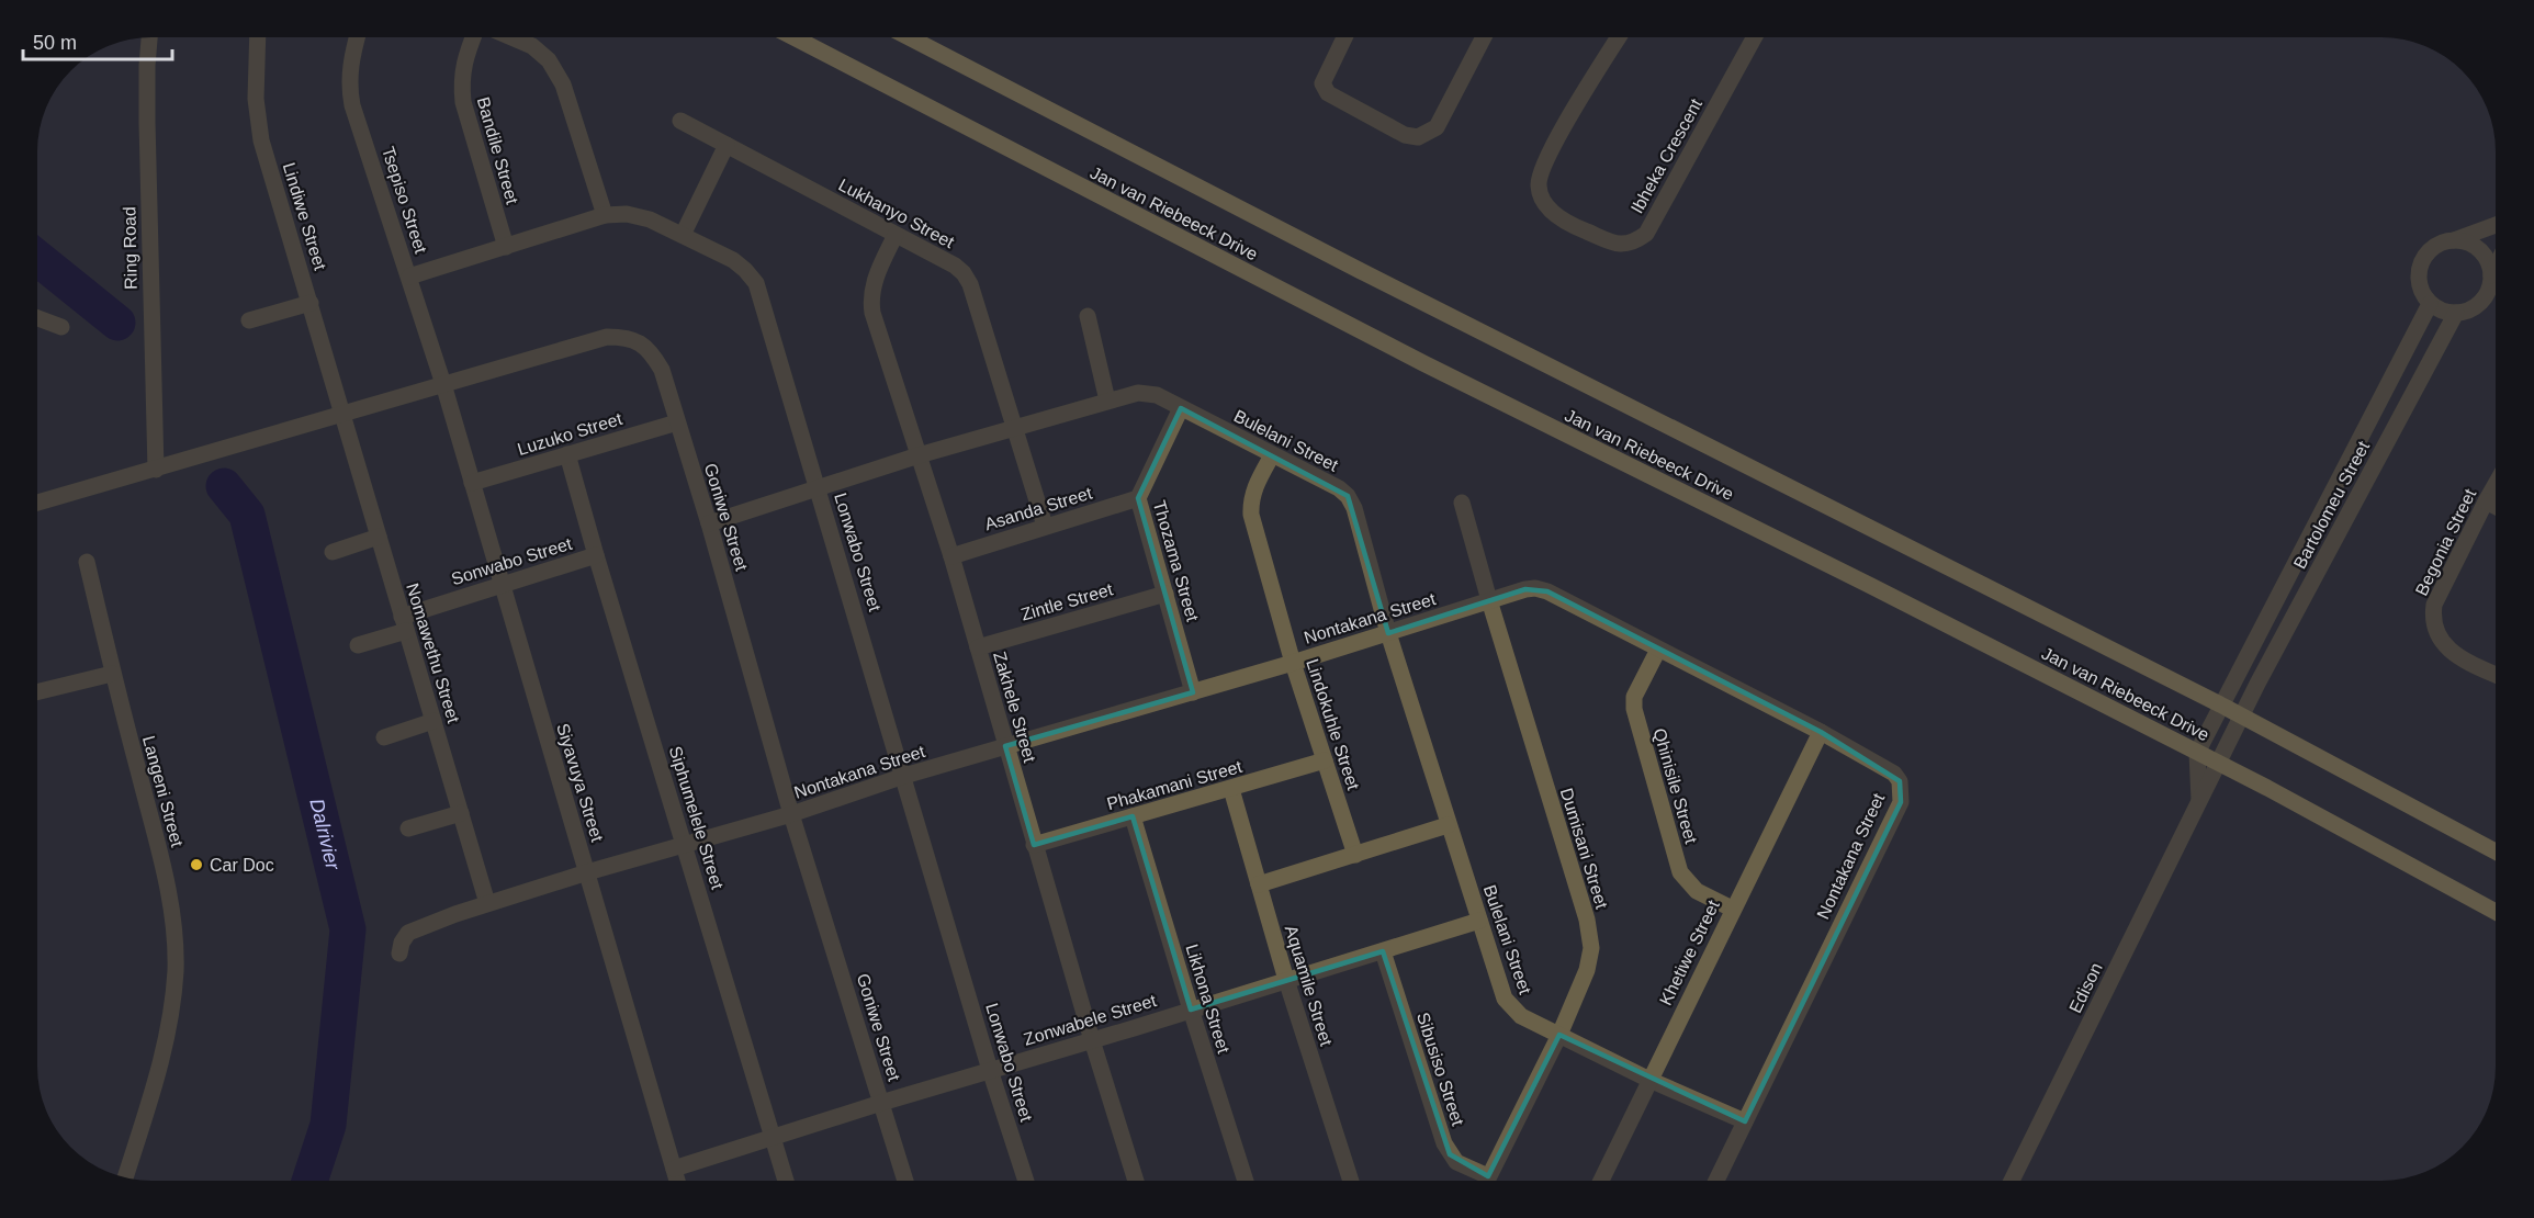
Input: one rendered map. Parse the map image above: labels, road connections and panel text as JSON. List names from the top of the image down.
{
  "streets": {
    "main road": ["Jan van Riebeeck Drive"],
    "street": [
      "Bandile Street",
      "Ibheka Crescent",
      "Tsepiso Street",
      "Lukhanyo Street",
      "Lindiwe Street",
      "Ring Road",
      "Luzuko Street",
      "Bulelani Street",
      "Bartolomeu Street",
      "Asanda Street",
      "Goniwe Street",
      "Begonia Street",
      "Lonwabo Street",
      "Sonwabo Street",
      "Thozama Street",
      "Zintle Street",
      "Nontakana Street",
      "Nomawethu Street",
      "Zakhele Street",
      "Lindokuhle Street",
      "Siyavuya Street",
      "Phakamani Street",
      "Qhinisile Street",
      "Langeni Street",
      "Siphumelele Street",
      "Dumisani Street",
      "Khetiwe Street",
      "Aquamile Street",
      "Edison",
      "Likhona Street",
      "Zonwabele Street",
      "Sibusiso Street"
    ]
  },
  "crossings": [
    ["Bandile Street", "Lonwabo Street"],
    ["Tsepiso Street", "Goniwe Street"],
    ["Tsepiso Street", "Lonwabo Street"],
    ["Tsepiso Street", "Siyavuya Street"],
    ["Lukhanyo Street", "Bulelani Street"],
    ["Lukhanyo Street", "Asanda Street"],
    ["Lukhanyo Street", "Zakhele Street"],
    ["Jan van Riebeeck Drive", "Bartolomeu Street"],
    ["Jan van Riebeeck Drive", "Edison"],
    ["Lindiwe Street", "Goniwe Street"],
    ["Lindiwe Street", "Nomawethu Street"],
    ["Ring Road", "Goniwe Street"],
    ["Luzuko Street", "Goniwe Street"],
    ["Luzuko Street", "Siyavuya Street"],
    ["Luzuko Street", "Siphumelele Street"],
    ["Bulelani Street", "Goniwe Street"],
    ["Bulelani Street", "Lonwabo Street"],
    ["Bulelani Street", "Thozama Street"],
    ["Bulelani Street", "Nontakana Street"],
    ["Bulelani Street", "Zakhele Street"],
    ["Bulelani Street", "Lindokuhle Street"],
    ["Bulelani Street", "Dumisani Street"],
    ["Bulelani Street", "Khetiwe Street"],
    ["Bulelani Street", "Zonwabele Street"],
    ["Bartolomeu Street", "Edison"],
    ["Asanda Street", "Thozama Street"],
    ["Asanda Street", "Zakhele Street"],
    ["Goniwe Street", "Nontakana Street"],
    ["Goniwe Street", "Nomawethu Street"],
    ["Goniwe Street", "Siyavuya Street"],
    ["Goniwe Street", "Zonwabele Street"],
    ["Lonwabo Street", "Nontakana Street"],
    ["Lonwabo Street", "Zonwabele Street"],
    ["Sonwabo Street", "Nomawethu Street"],
    ["Sonwabo Street", "Siyavuya Street"],
    ["Sonwabo Street", "Siphumelele Street"],
    ["Thozama Street", "Zintle Street"],
    ["Thozama Street", "Nontakana Street"],
    ["Zintle Street", "Zakhele Street"],
    ["Nontakana Street", "Nomawethu Street"],
    ["Nontakana Street", "Zakhele Street"],
    ["Nontakana Street", "Lindokuhle Street"],
    ["Nontakana Street", "Siyavuya Street"],
    ["Nontakana Street", "Qhinisile Street"],
    ["Nontakana Street", "Siphumelele Street"],
    ["Nontakana Street", "Dumisani Street"],
    ["Nontakana Street", "Khetiwe Street"],
    ["Zakhele Street", "Phakamani Street"],
    ["Zakhele Street", "Zonwabele Street"],
    ["Lindokuhle Street", "Phakamani Street"],
    ["Siyavuya Street", "Zonwabele Street"],
    ["Phakamani Street", "Aquamile Street"],
    ["Phakamani Street", "Likhona Street"],
    ["Qhinisile Street", "Khetiwe Street"],
    ["Siphumelele Street", "Zonwabele Street"],
    ["Aquamile Street", "Zonwabele Street"],
    ["Likhona Street", "Zonwabele Street"],
    ["Zonwabele Street", "Sibusiso Street"]
  ],
  "water": ["Dalrivier"],
  "places": ["Car Doc"],
  "scale_bar": "50 m"
}
